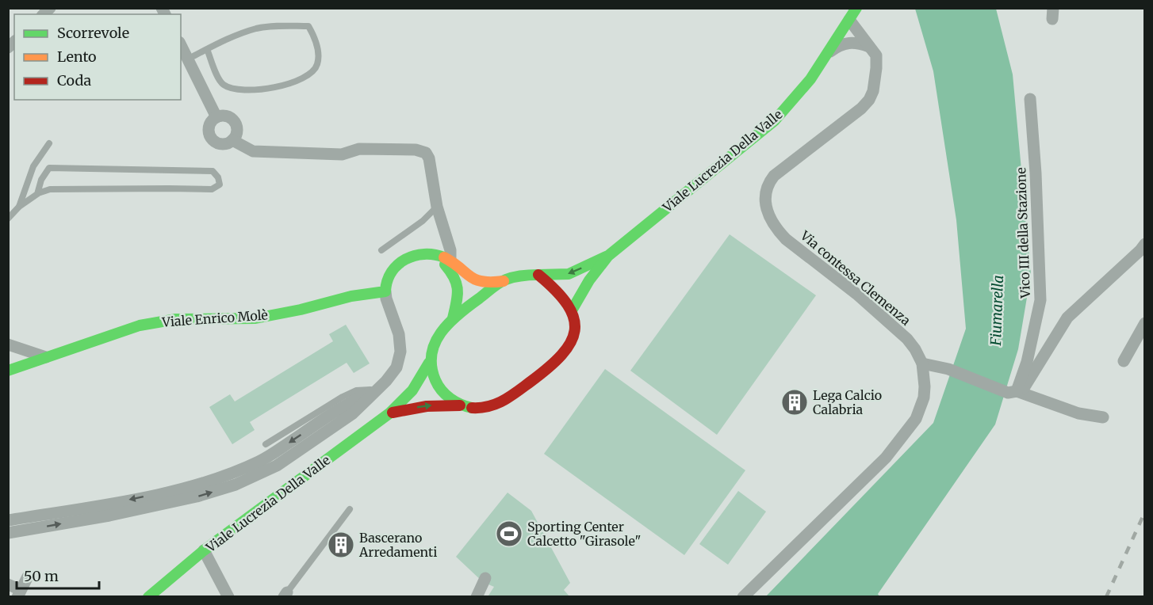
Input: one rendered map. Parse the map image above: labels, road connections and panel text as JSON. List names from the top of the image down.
{
  "streets": {
    "main road": ["Viale Lucrezia Della Valle", "Viale Enrico Molè"],
    "street": ["Vico III della Stazione", "Via contessa Clemenza"]
  },
  "water": ["Fiumarella"],
  "places": {
    "building": ["Lega Calcio Calabria", "Bascerano Arredamenti"],
    "sports": ["Sporting Center Calcetto \"Girasole\""]
  },
  "legend": ["Scorrevole", "Lento", "Coda"],
  "scale_bar": "50 m"
}
